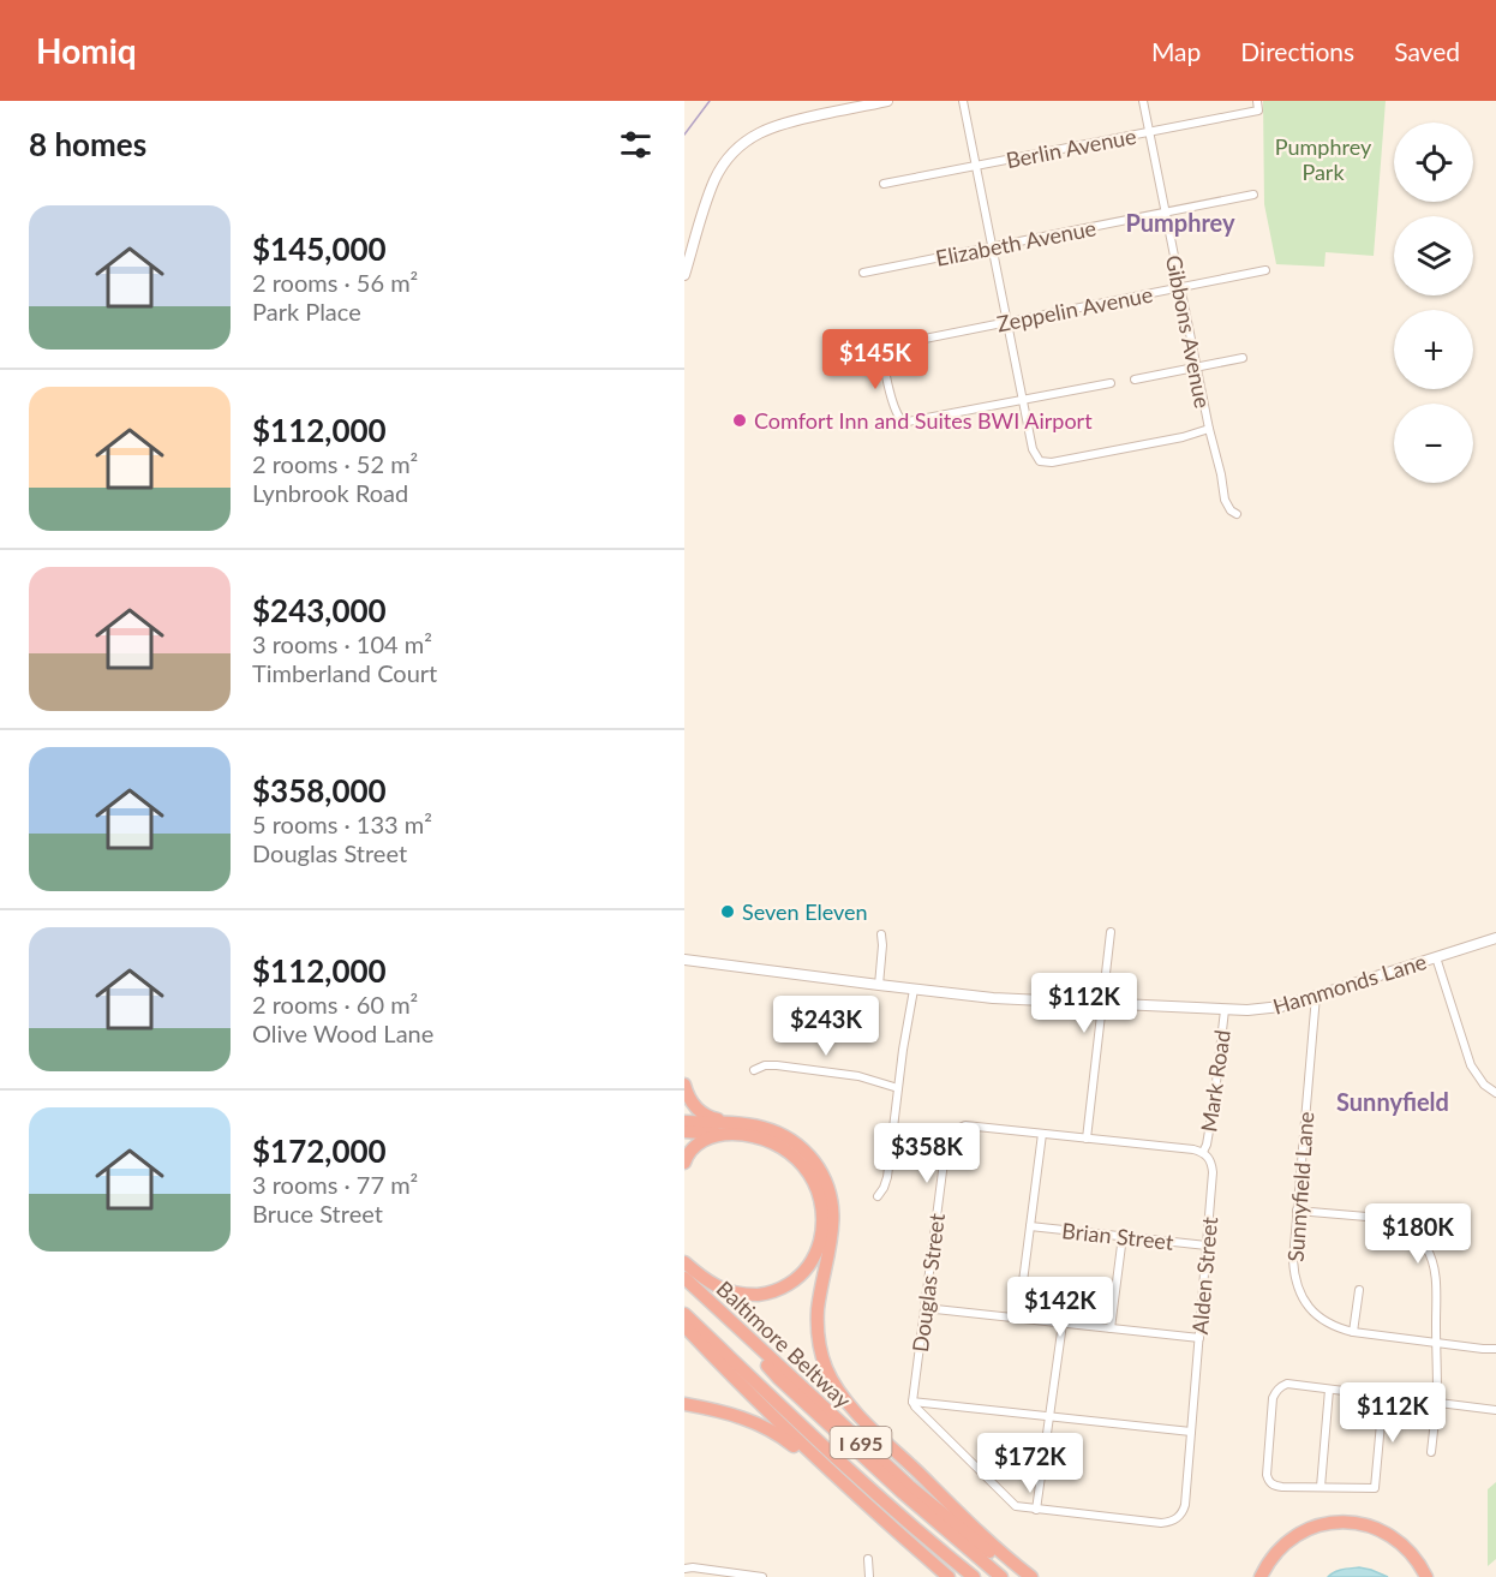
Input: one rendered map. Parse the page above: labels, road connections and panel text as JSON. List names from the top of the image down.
{
  "streets": {
    "highway": ["Baltimore Beltway", "I 695"],
    "street": [
      "Berlin Avenue",
      "Elizabeth Avenue",
      "Zeppelin Avenue",
      "Gibbons Avenue",
      "Hammonds Lane",
      "Mark Road",
      "Sunnyfield Lane",
      "Brian Street",
      "Alden Street",
      "Douglas Street"
    ]
  },
  "crossings": [
    ["Berlin Avenue", "Gibbons Avenue"],
    ["Elizabeth Avenue", "Gibbons Avenue"],
    ["Zeppelin Avenue", "Gibbons Avenue"],
    ["Hammonds Lane", "Mark Road"],
    ["Hammonds Lane", "Sunnyfield Lane"],
    ["Mark Road", "Alden Street"],
    ["Brian Street", "Alden Street"]
  ],
  "districts": ["Pumphrey", "Sunnyfield"],
  "parks": ["Pumphrey Park"],
  "places": ["Comfort Inn and Suites BWI Airport", "Seven Eleven"],
  "page": {
    "header": "Homiq",
    "nav": ["Map", "Directions", "Saved"],
    "heading": "8 homes",
    "map_buttons": ["+", "−"],
    "list": [
      {
        "name": "$145,000",
        "note": "2 rooms · 56 m² · Park Place"
      },
      {
        "name": "$112,000",
        "note": "2 rooms · 52 m² · Lynbrook Road"
      },
      {
        "name": "$243,000",
        "note": "3 rooms · 104 m² · Timberland Court"
      },
      {
        "name": "$358,000",
        "note": "5 rooms · 133 m² · Douglas Street"
      },
      {
        "name": "$112,000",
        "note": "2 rooms · 60 m² · Olive Wood Lane"
      },
      {
        "name": "$172,000",
        "note": "3 rooms · 77 m² · Bruce Street"
      }
    ],
    "price": [
      "$145K",
      "$112K",
      "$243K",
      "$358K",
      "$180K",
      "$142K",
      "$112K",
      "$172K"
    ]
  }
}
